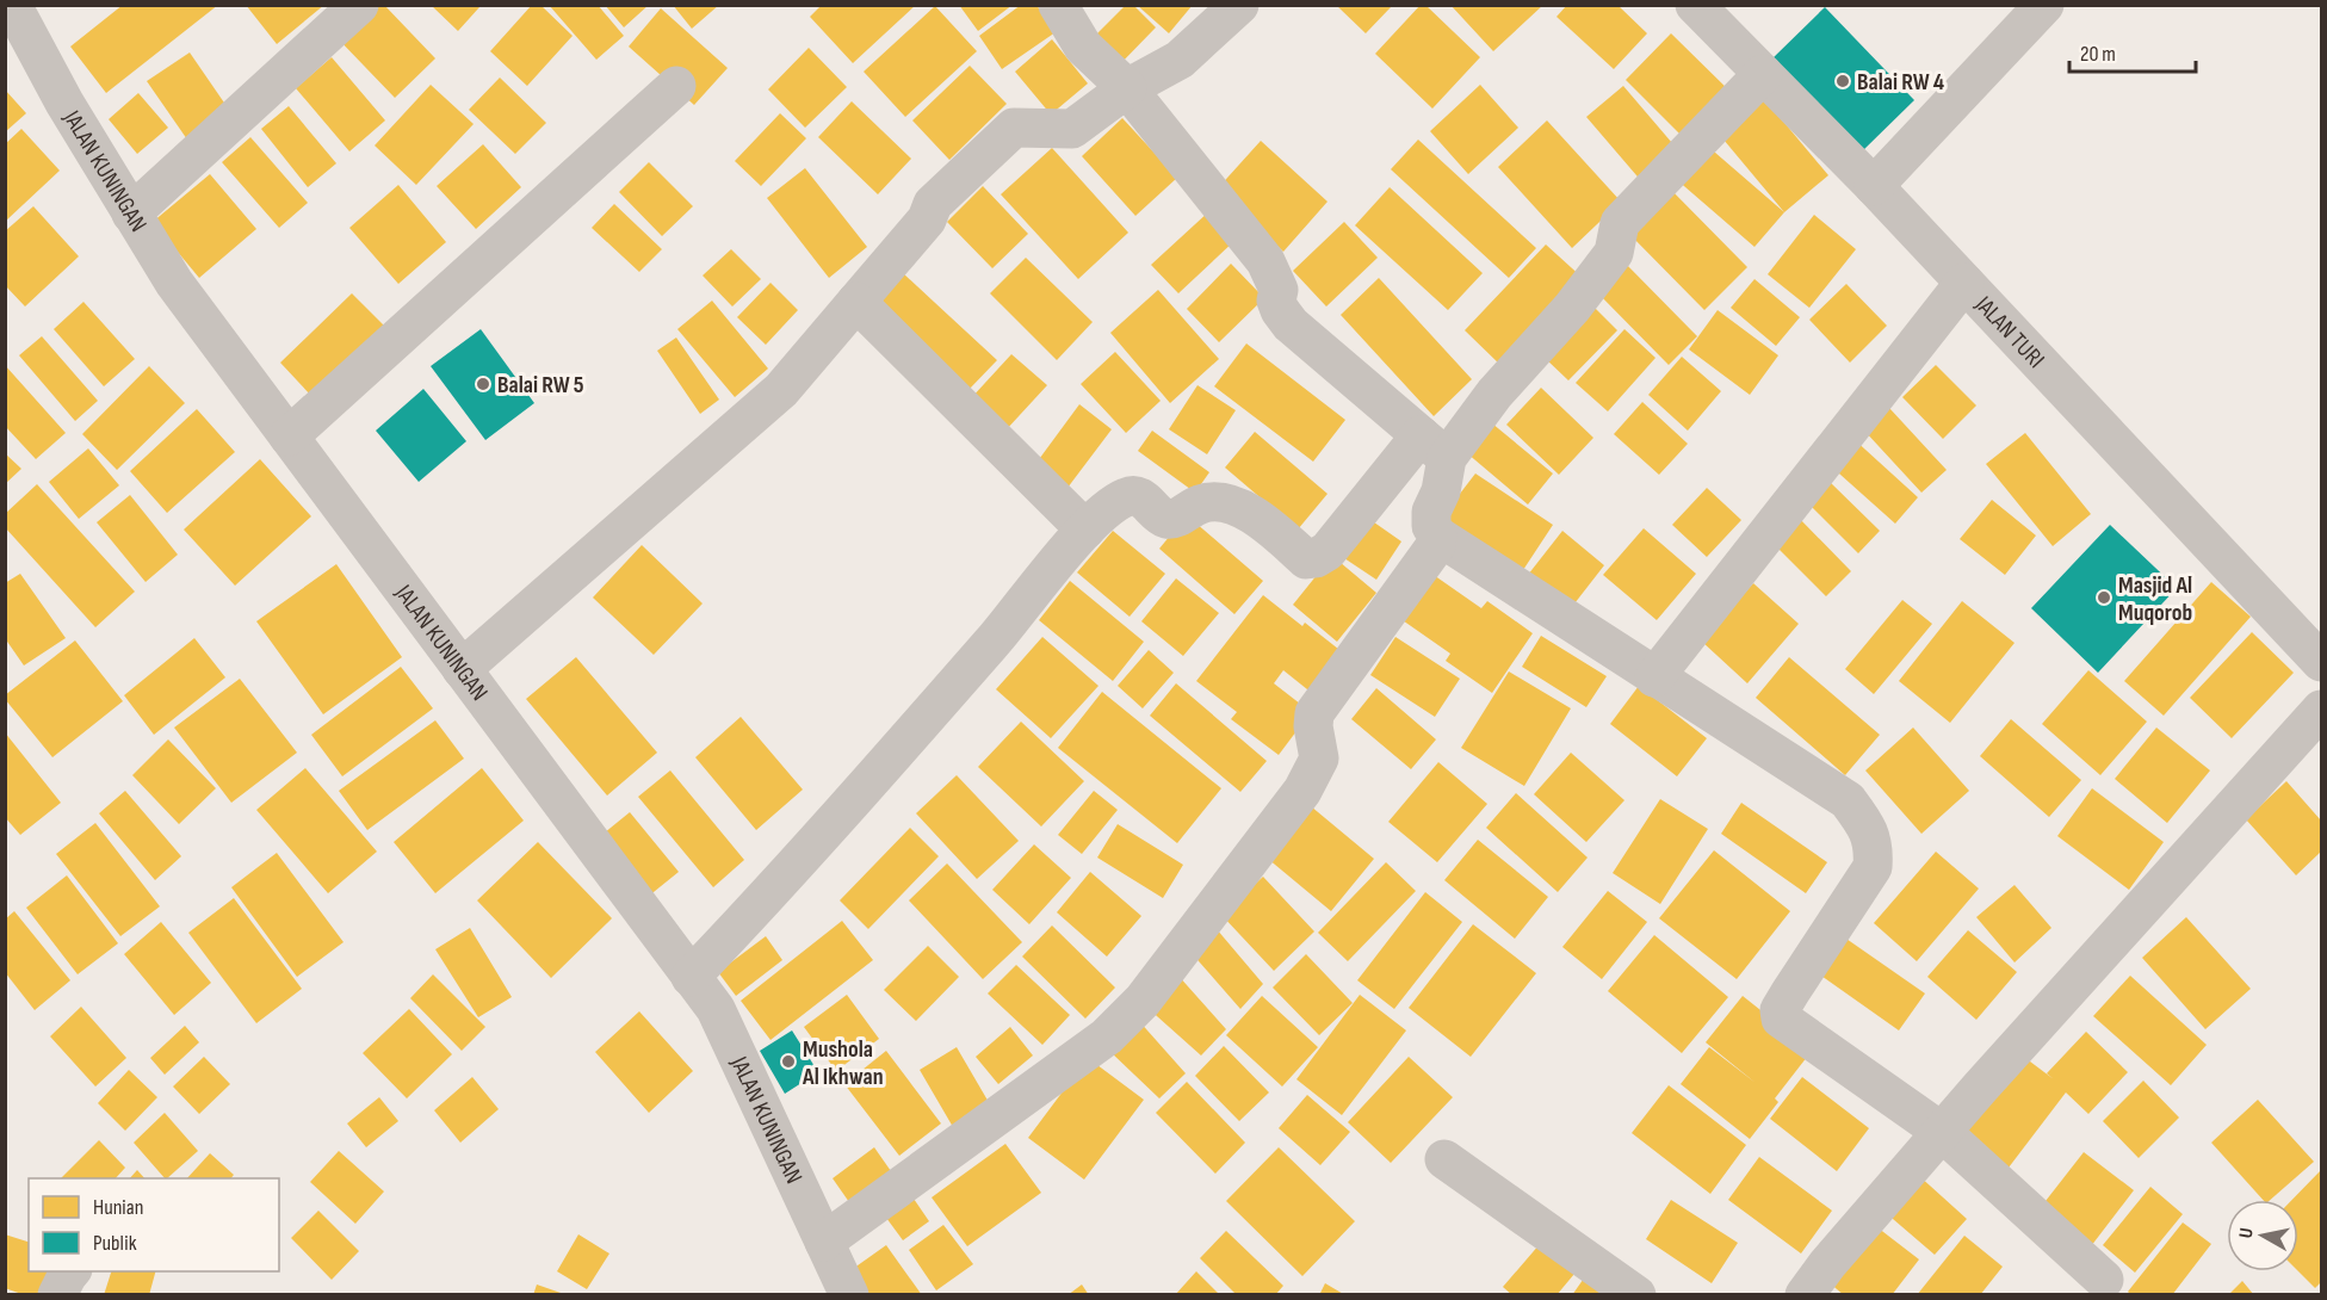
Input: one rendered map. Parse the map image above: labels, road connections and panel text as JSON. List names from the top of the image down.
{
  "streets": {
    "street": ["JALAN KUNINGAN", "JALAN TURI"]
  },
  "places": [
    "Balai RW 4",
    "Balai RW 5",
    "Masjid Al Muqorob",
    "Mushola Al Ikhwan"
  ],
  "legend": ["Hunian", "Publik"],
  "scale_bar": "20 m",
  "north": "left"
}
